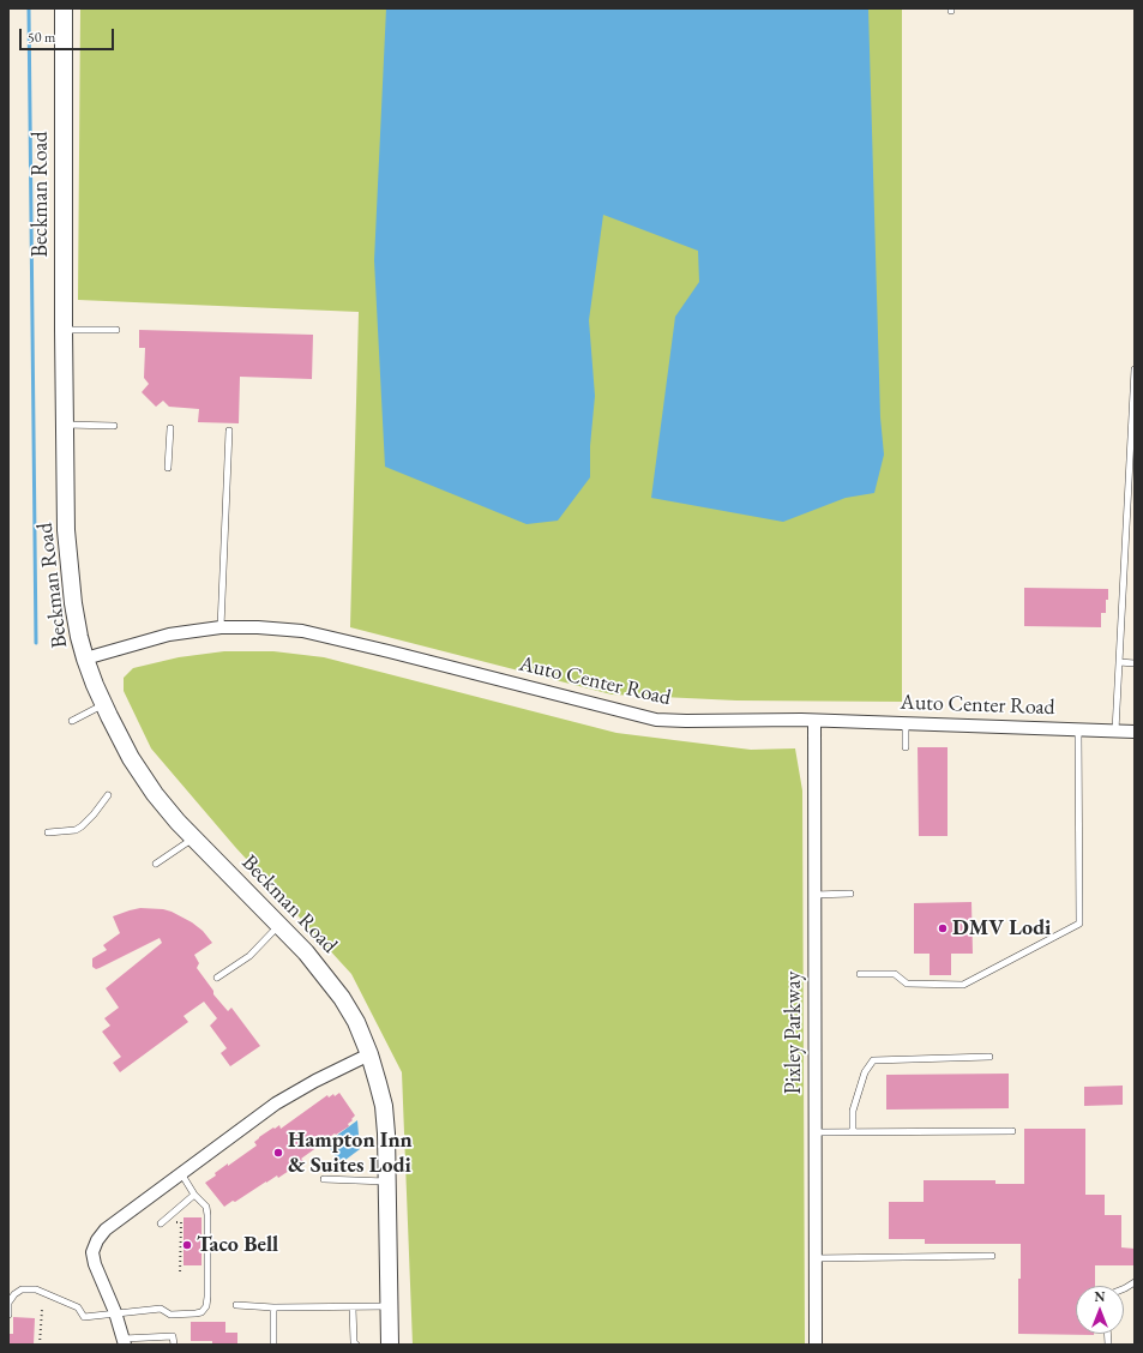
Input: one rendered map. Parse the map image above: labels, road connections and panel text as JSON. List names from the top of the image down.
{
  "streets": {
    "street": ["Beckman Road", "Auto Center Road", "Pixley Parkway"]
  },
  "crossings": [
    ["Beckman Road", "Auto Center Road"],
    ["Auto Center Road", "Pixley Parkway"]
  ],
  "places": ["DMV Lodi", "Hampton Inn & Suites Lodi", "Taco Bell"],
  "scale_bar": "50 m",
  "north": "top"
}
